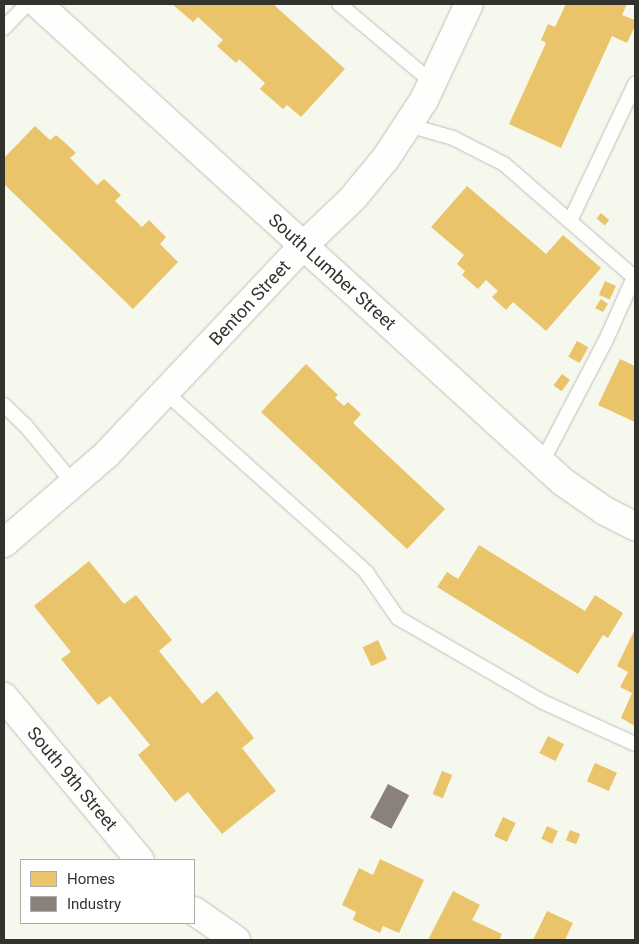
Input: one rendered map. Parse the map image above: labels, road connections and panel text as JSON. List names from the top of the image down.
{
  "streets": {
    "street": ["South Lumber Street", "Benton Street", "South 9th Street"]
  },
  "crossings": [
    ["South Lumber Street", "Benton Street"]
  ],
  "legend": ["Homes", "Industry"]
}
